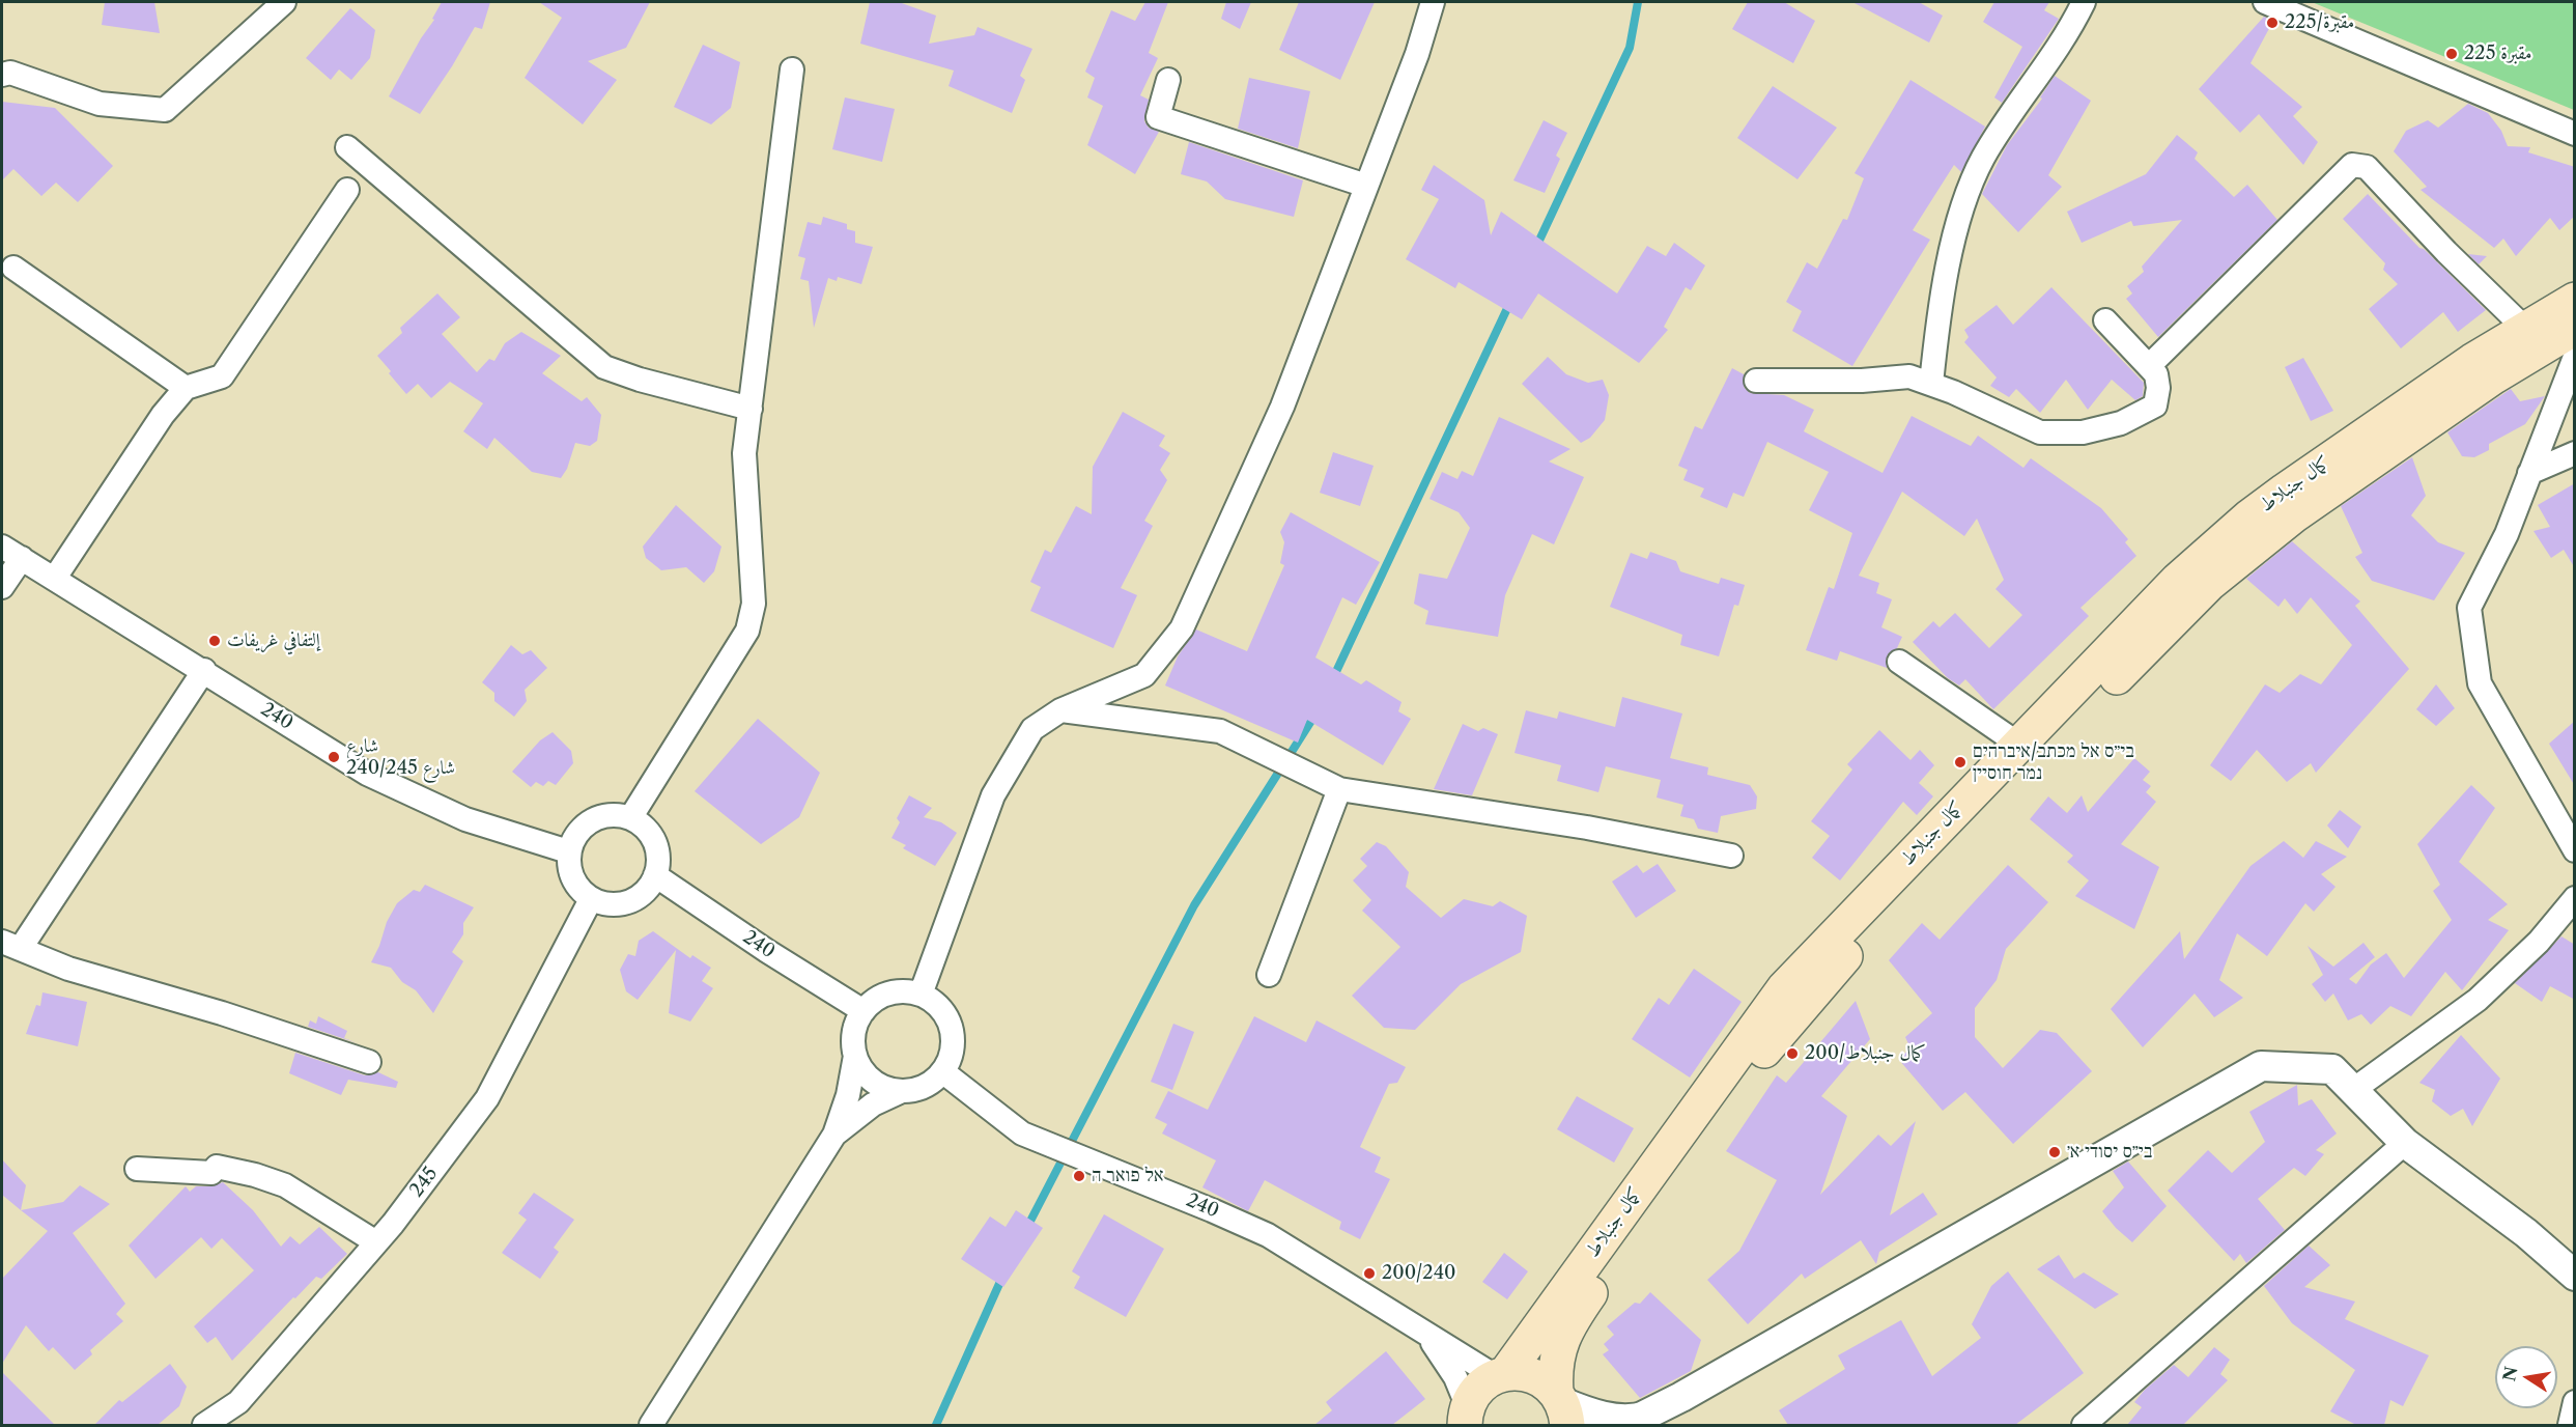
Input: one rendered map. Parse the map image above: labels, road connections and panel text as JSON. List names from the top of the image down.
{
  "streets": {
    "main road": ["كمال جنبلاط"],
    "street": ["240", "245"]
  },
  "crossings": [
    ["كمال جنبلاط", "240"],
    ["240", "245"]
  ],
  "places": [
    "مقبرة/225",
    "مقبرة 225",
    "إلتفافي غريفات",
    "شارع 240/شارع 245",
    "בי״ס אל מכתב/איברהים נמר חוסיין",
    "200/كمال جنبلاط",
    "בי״ס יסודי א׳",
    "אל פואר ה",
    "200/240"
  ],
  "north": "left"
}
